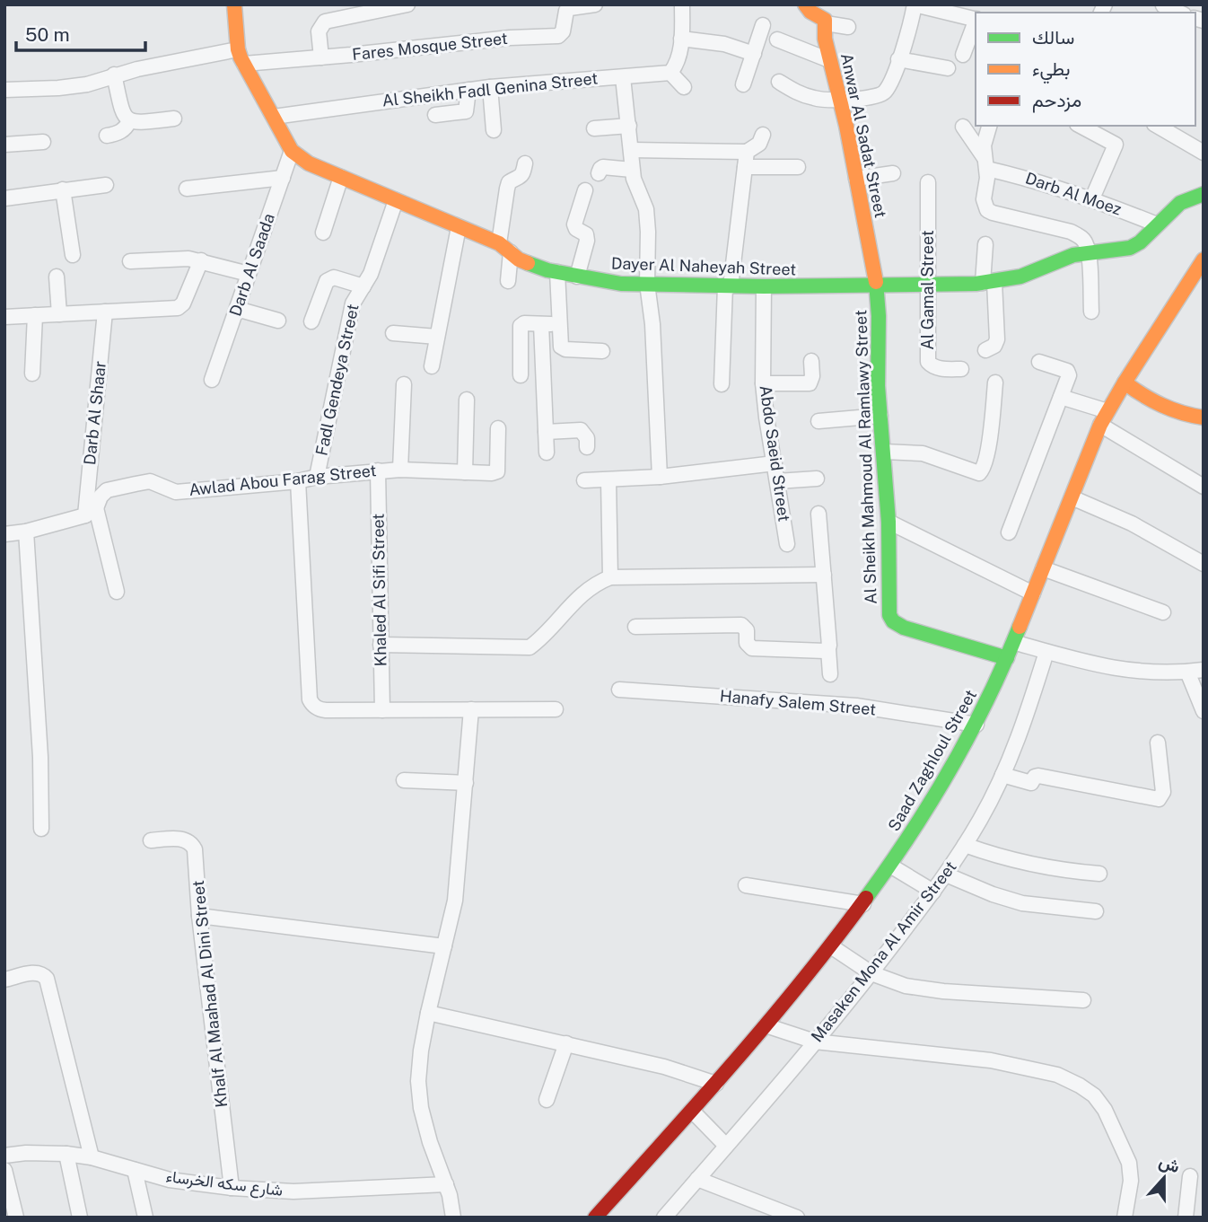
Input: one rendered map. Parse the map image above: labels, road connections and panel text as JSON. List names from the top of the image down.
{
  "streets": {
    "street": [
      "Fares Mosque Street",
      "Al Sheikh Fadl Genina Street",
      "Anwar Al Sadat Street",
      "Darb Al Moez",
      "Darb Al Saada",
      "Dayer Al Naheyah Street",
      "Al Gamal Street",
      "Fadl Gendeya Street",
      "Darb Al Shaar",
      "Abdo Saeid Street",
      "Al Sheikh Mahmoud Al Ramlawy Street",
      "Awlad Abou Farag Street",
      "Khaled Al Sifi Street",
      "Hanafy Salem Street",
      "Saad Zaghloul Street",
      "Masaken Mona Al Amir Street",
      "Khalf Al Maahad Al Dini Street",
      "شارع سكه الخرساء"
    ]
  },
  "crossings": [
    ["Fares Mosque Street", "Dayer Al Naheyah Street"],
    ["Al Sheikh Fadl Genina Street", "Dayer Al Naheyah Street"],
    ["Anwar Al Sadat Street", "Dayer Al Naheyah Street"],
    ["Anwar Al Sadat Street", "Al Sheikh Mahmoud Al Ramlawy Street"],
    ["Darb Al Moez", "Dayer Al Naheyah Street"],
    ["Darb Al Saada", "Dayer Al Naheyah Street"],
    ["Dayer Al Naheyah Street", "Al Gamal Street"],
    ["Dayer Al Naheyah Street", "Fadl Gendeya Street"],
    ["Dayer Al Naheyah Street", "Abdo Saeid Street"],
    ["Dayer Al Naheyah Street", "Al Sheikh Mahmoud Al Ramlawy Street"],
    ["Fadl Gendeya Street", "Awlad Abou Farag Street"],
    ["Darb Al Shaar", "Awlad Abou Farag Street"],
    ["Al Sheikh Mahmoud Al Ramlawy Street", "Saad Zaghloul Street"],
    ["Awlad Abou Farag Street", "Khaled Al Sifi Street"],
    ["Hanafy Salem Street", "Saad Zaghloul Street"],
    ["Khalf Al Maahad Al Dini Street", "شارع سكه الخرساء"]
  ],
  "legend": ["سالك", "بطيء", "مزدحم"],
  "scale_bar": "50 m",
  "north": "top"
}
